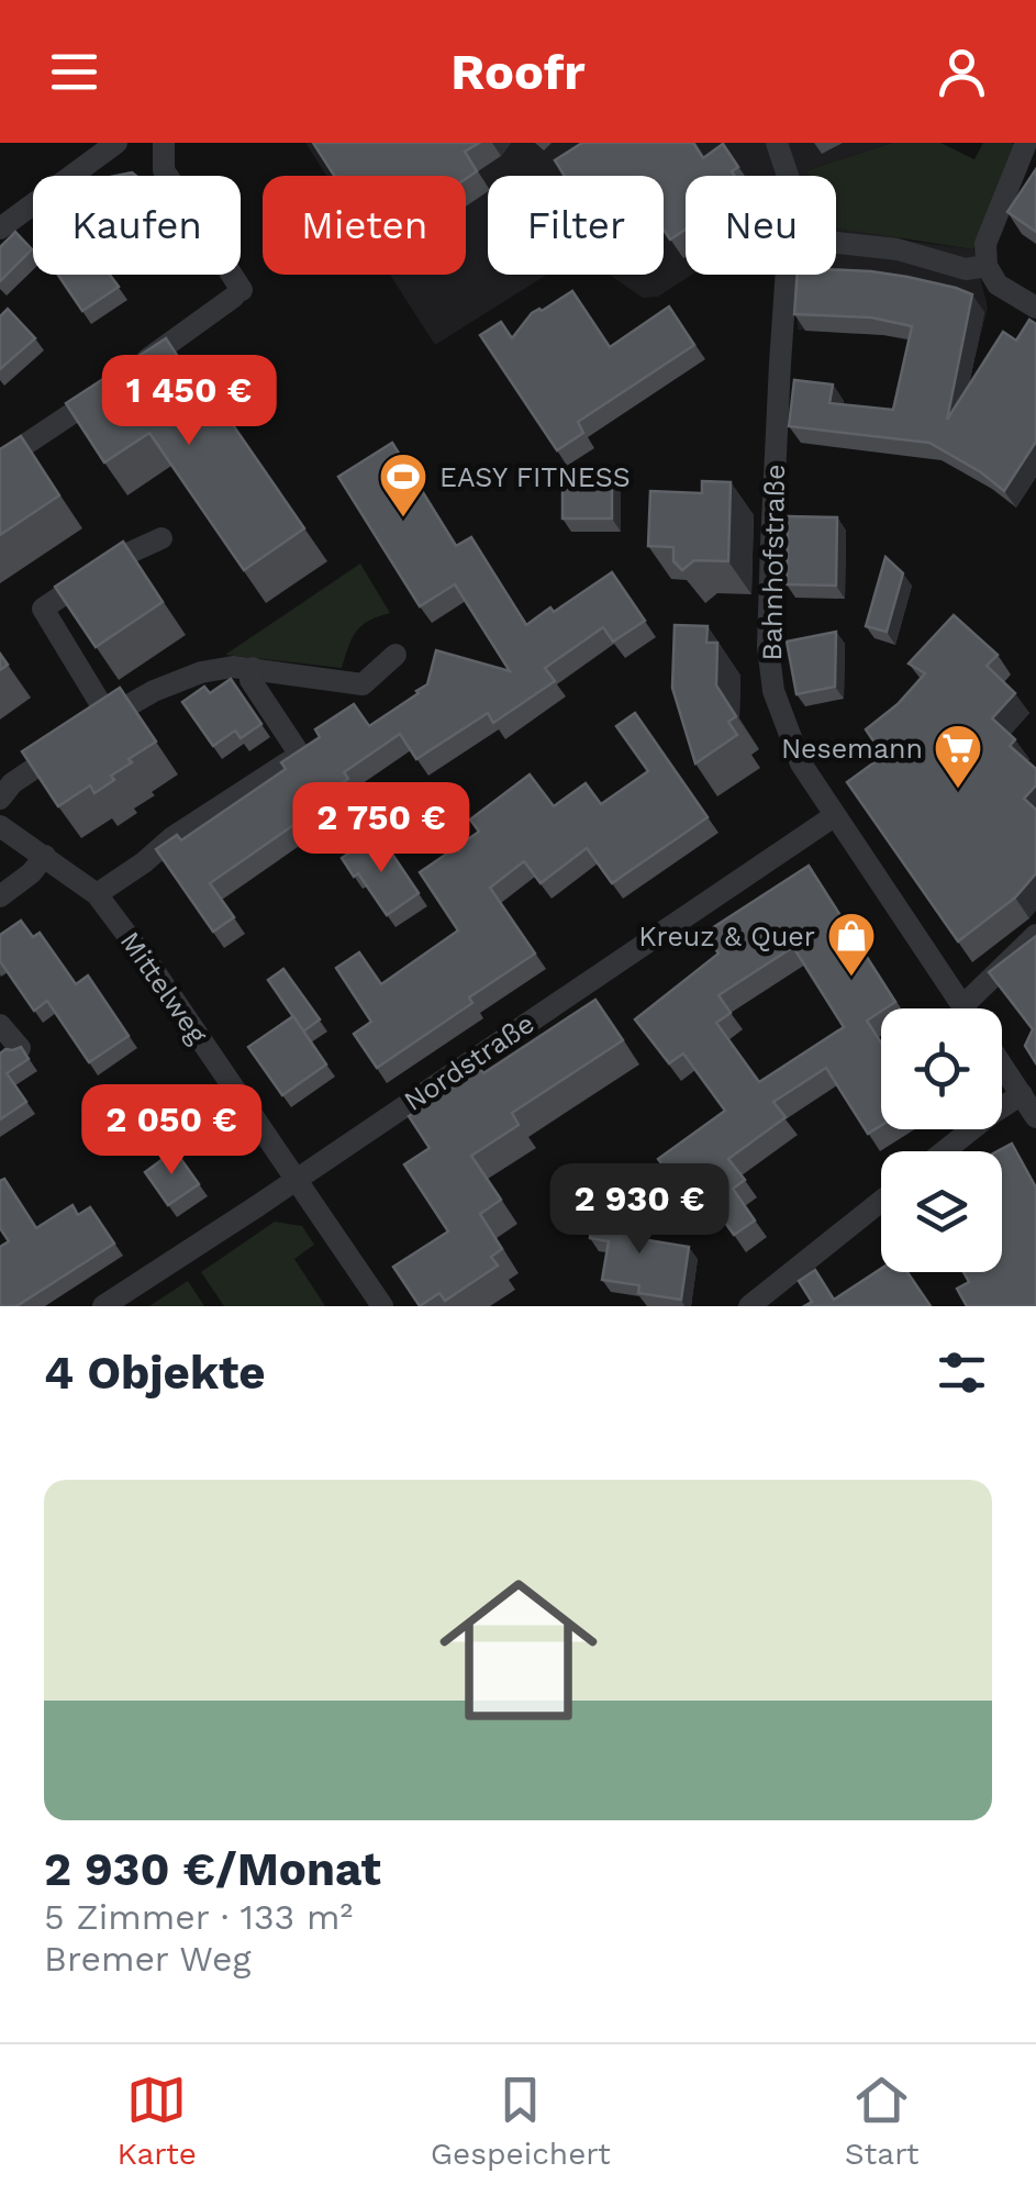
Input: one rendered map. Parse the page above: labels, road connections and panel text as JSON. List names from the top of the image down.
{
  "streets": {
    "street": ["Bahnhofstraße", "Mittelweg", "Nordstraße"]
  },
  "crossings": [
    ["Bahnhofstraße", "Nordstraße"],
    ["Mittelweg", "Nordstraße"]
  ],
  "places": {
    "sports": ["EASY FITNESS"],
    "supermarket": ["Nesemann"],
    "shop": ["Kreuz & Quer"]
  },
  "page": {
    "header": "Roofr",
    "chip": [
      "Kaufen",
      "Mieten",
      "Filter",
      "Neu"
    ],
    "price": [
      "1 450 €",
      "2 750 €",
      "2 050 €",
      "2 930 €"
    ],
    "heading": "4 Objekte",
    "list": [
      {
        "name": "2 930 €/Monat",
        "note": "5 Zimmer · 133 m² · Bremer Weg"
      }
    ],
    "tabs": ["Karte", "Gespeichert", "Start"]
  }
}
